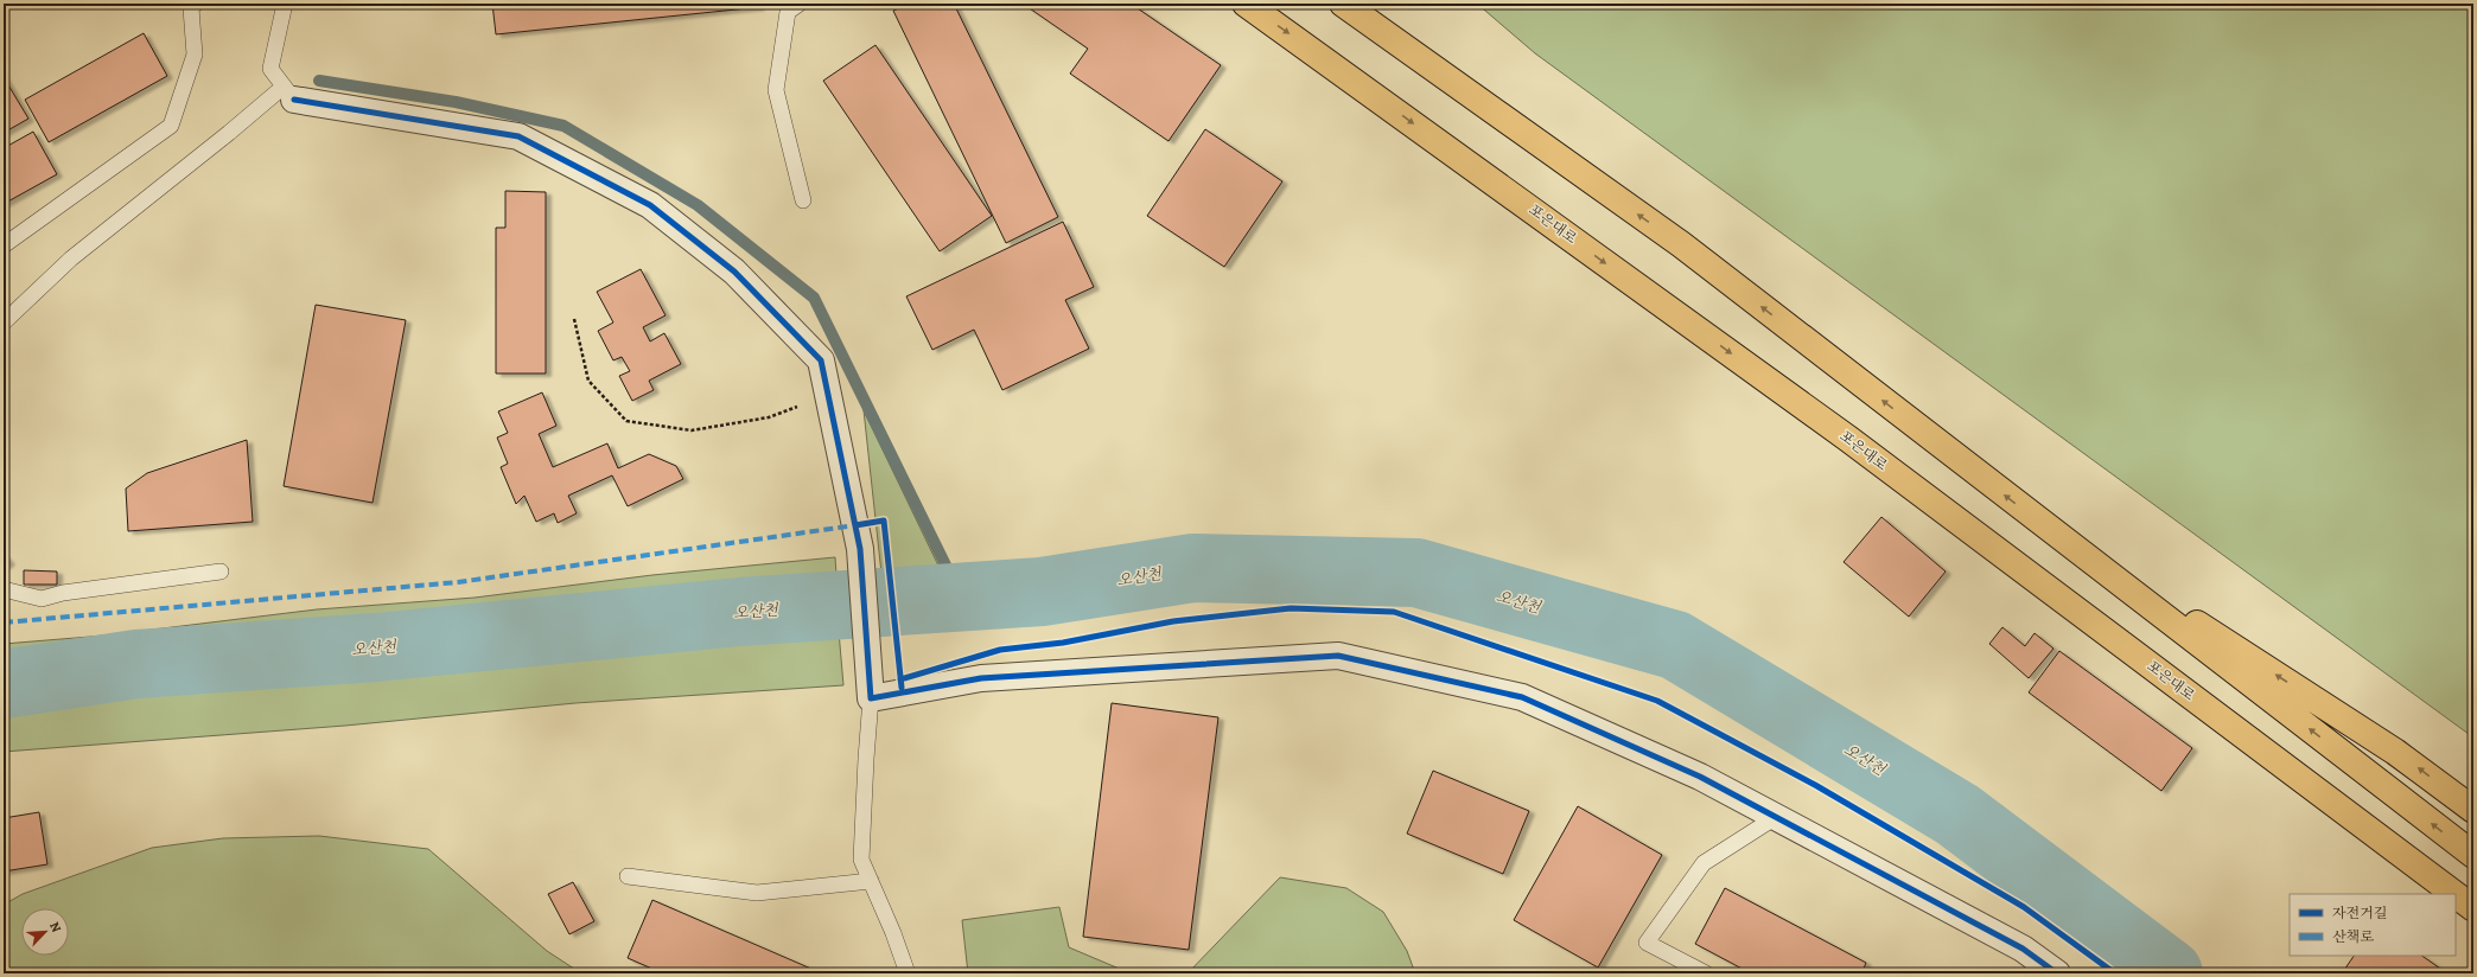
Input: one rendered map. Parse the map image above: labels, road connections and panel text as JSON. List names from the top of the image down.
{
  "streets": {
    "highway": ["포은대로"]
  },
  "water": ["오산천"],
  "legend": ["자전거길", "산책로"],
  "north": "top right"
}
